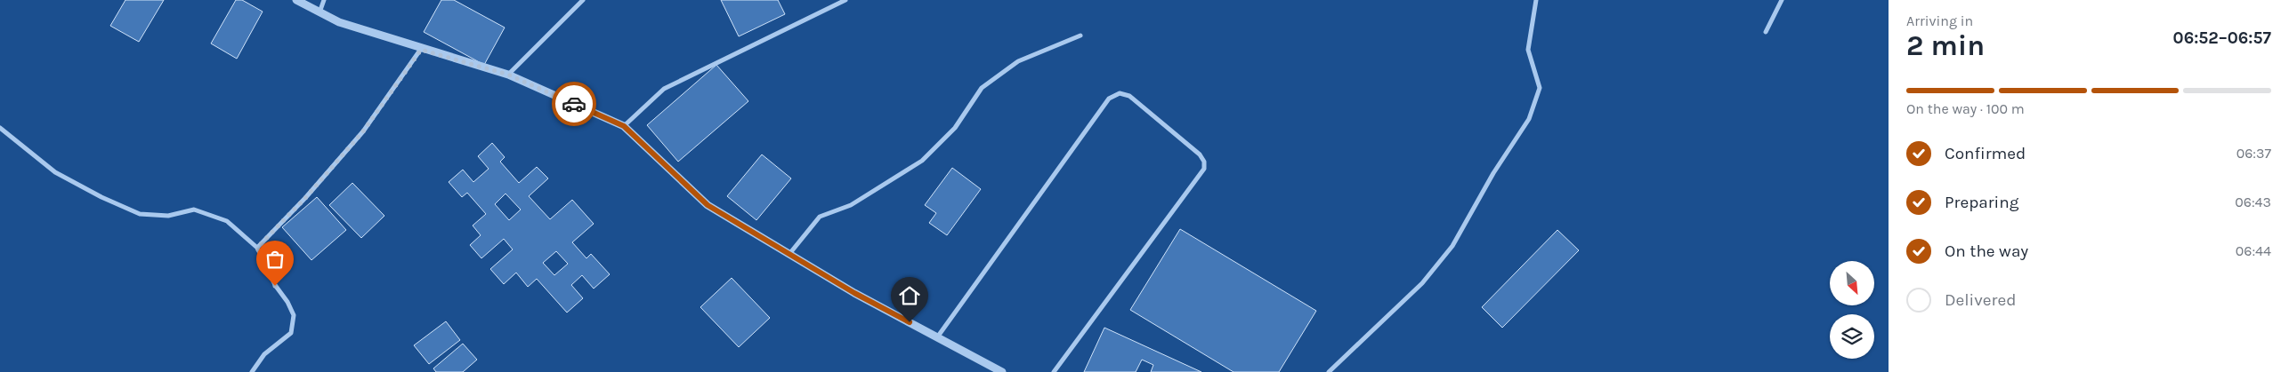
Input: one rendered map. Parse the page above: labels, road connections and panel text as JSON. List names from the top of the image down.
{
  "north": "bottom right",
  "page": {
    "heading": ["2 min", "Arriving in", "06:52–06:57"],
    "bar": "On the way · 100 m",
    "list": [
      ["Confirmed", "06:37"],
      ["Preparing", "06:43"],
      ["On the way", "06:44"],
      "Delivered"
    ]
  }
}
